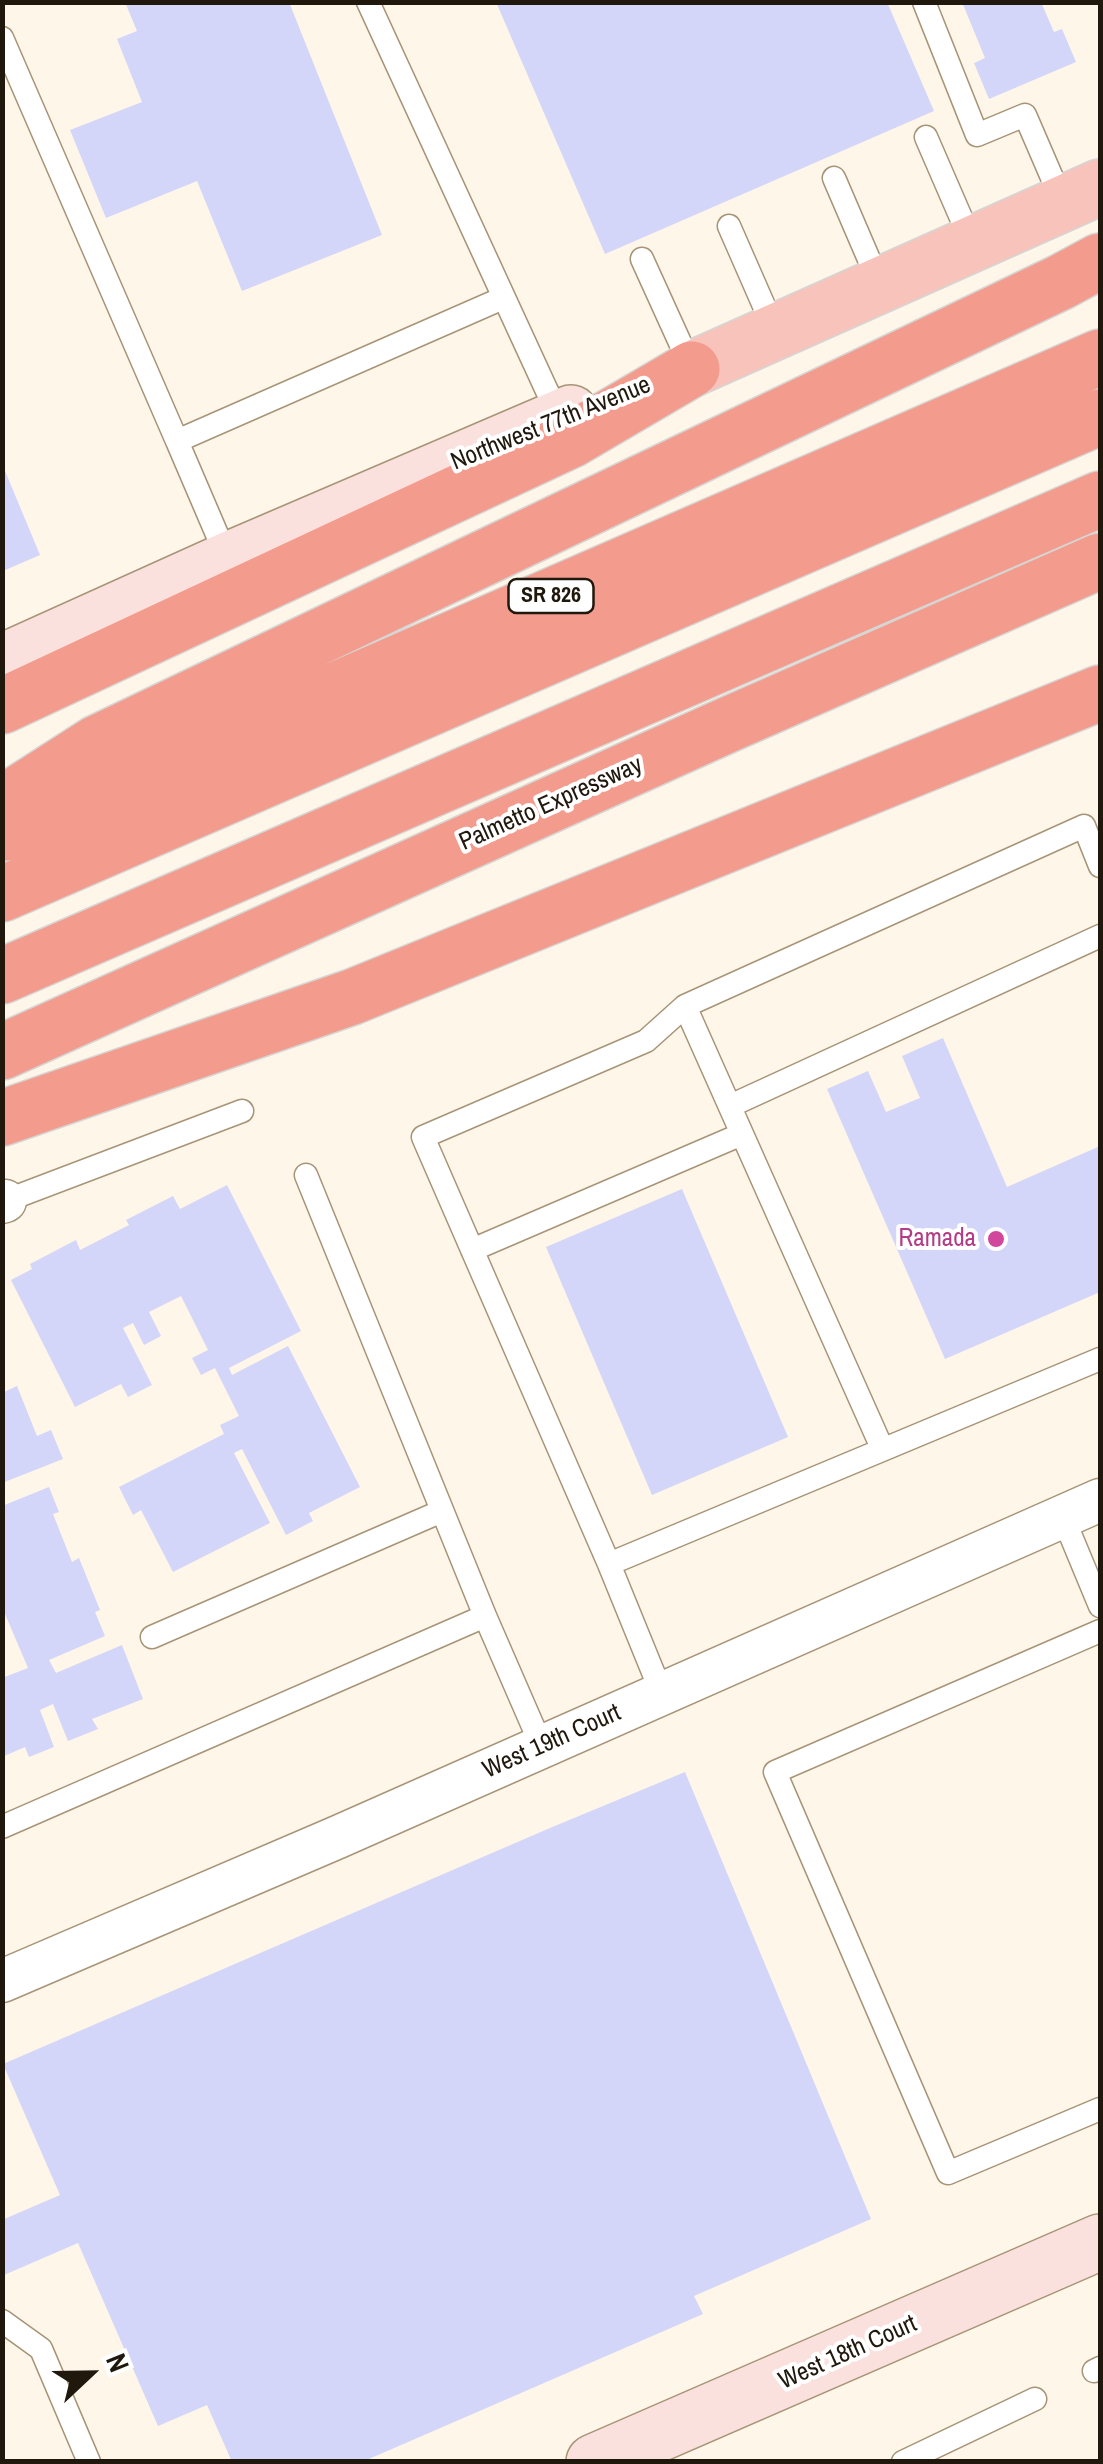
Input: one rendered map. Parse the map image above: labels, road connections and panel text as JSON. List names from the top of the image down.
{
  "streets": {
    "highway": ["SR 826", "Palmetto Expressway"],
    "main road": ["Northwest 77th Avenue"],
    "street": ["West 19th Court", "West 18th Court"]
  },
  "places": ["Ramada"],
  "north": "right"
}
